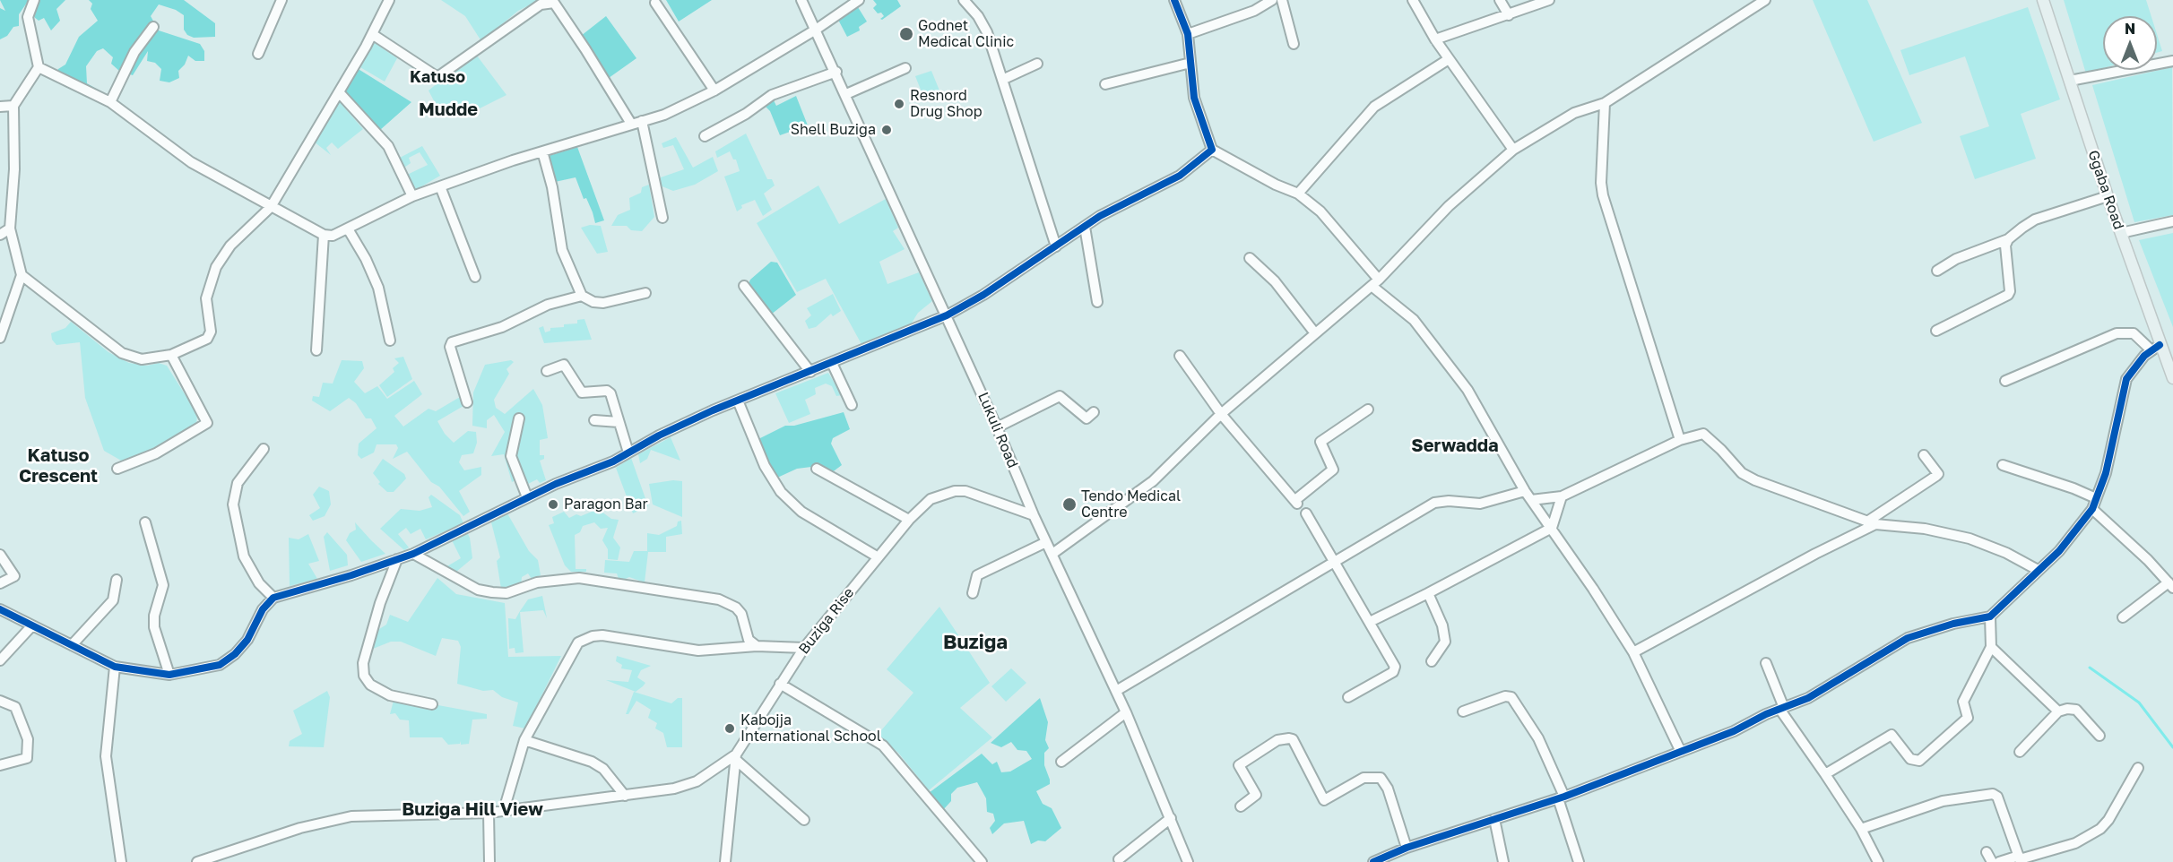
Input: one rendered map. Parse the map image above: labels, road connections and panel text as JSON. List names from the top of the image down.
{
  "streets": {
    "main road": ["Ggaba Road"],
    "street": ["Lukuli Road", "Buziga Rise"]
  },
  "crossings": [
    ["Lukuli Road", "Buziga Rise"]
  ],
  "districts": [
    "Katuso",
    "Mudde",
    "Serwadda",
    "Katuso Crescent",
    "Buziga",
    "Buziga Hill View"
  ],
  "places": [
    "Godnet Medical Clinic",
    "Resnord Drug Shop",
    "Shell Buziga",
    "Paragon Bar",
    "Tendo Medical Centre",
    "Kabojja International School"
  ],
  "north": "top"
}
